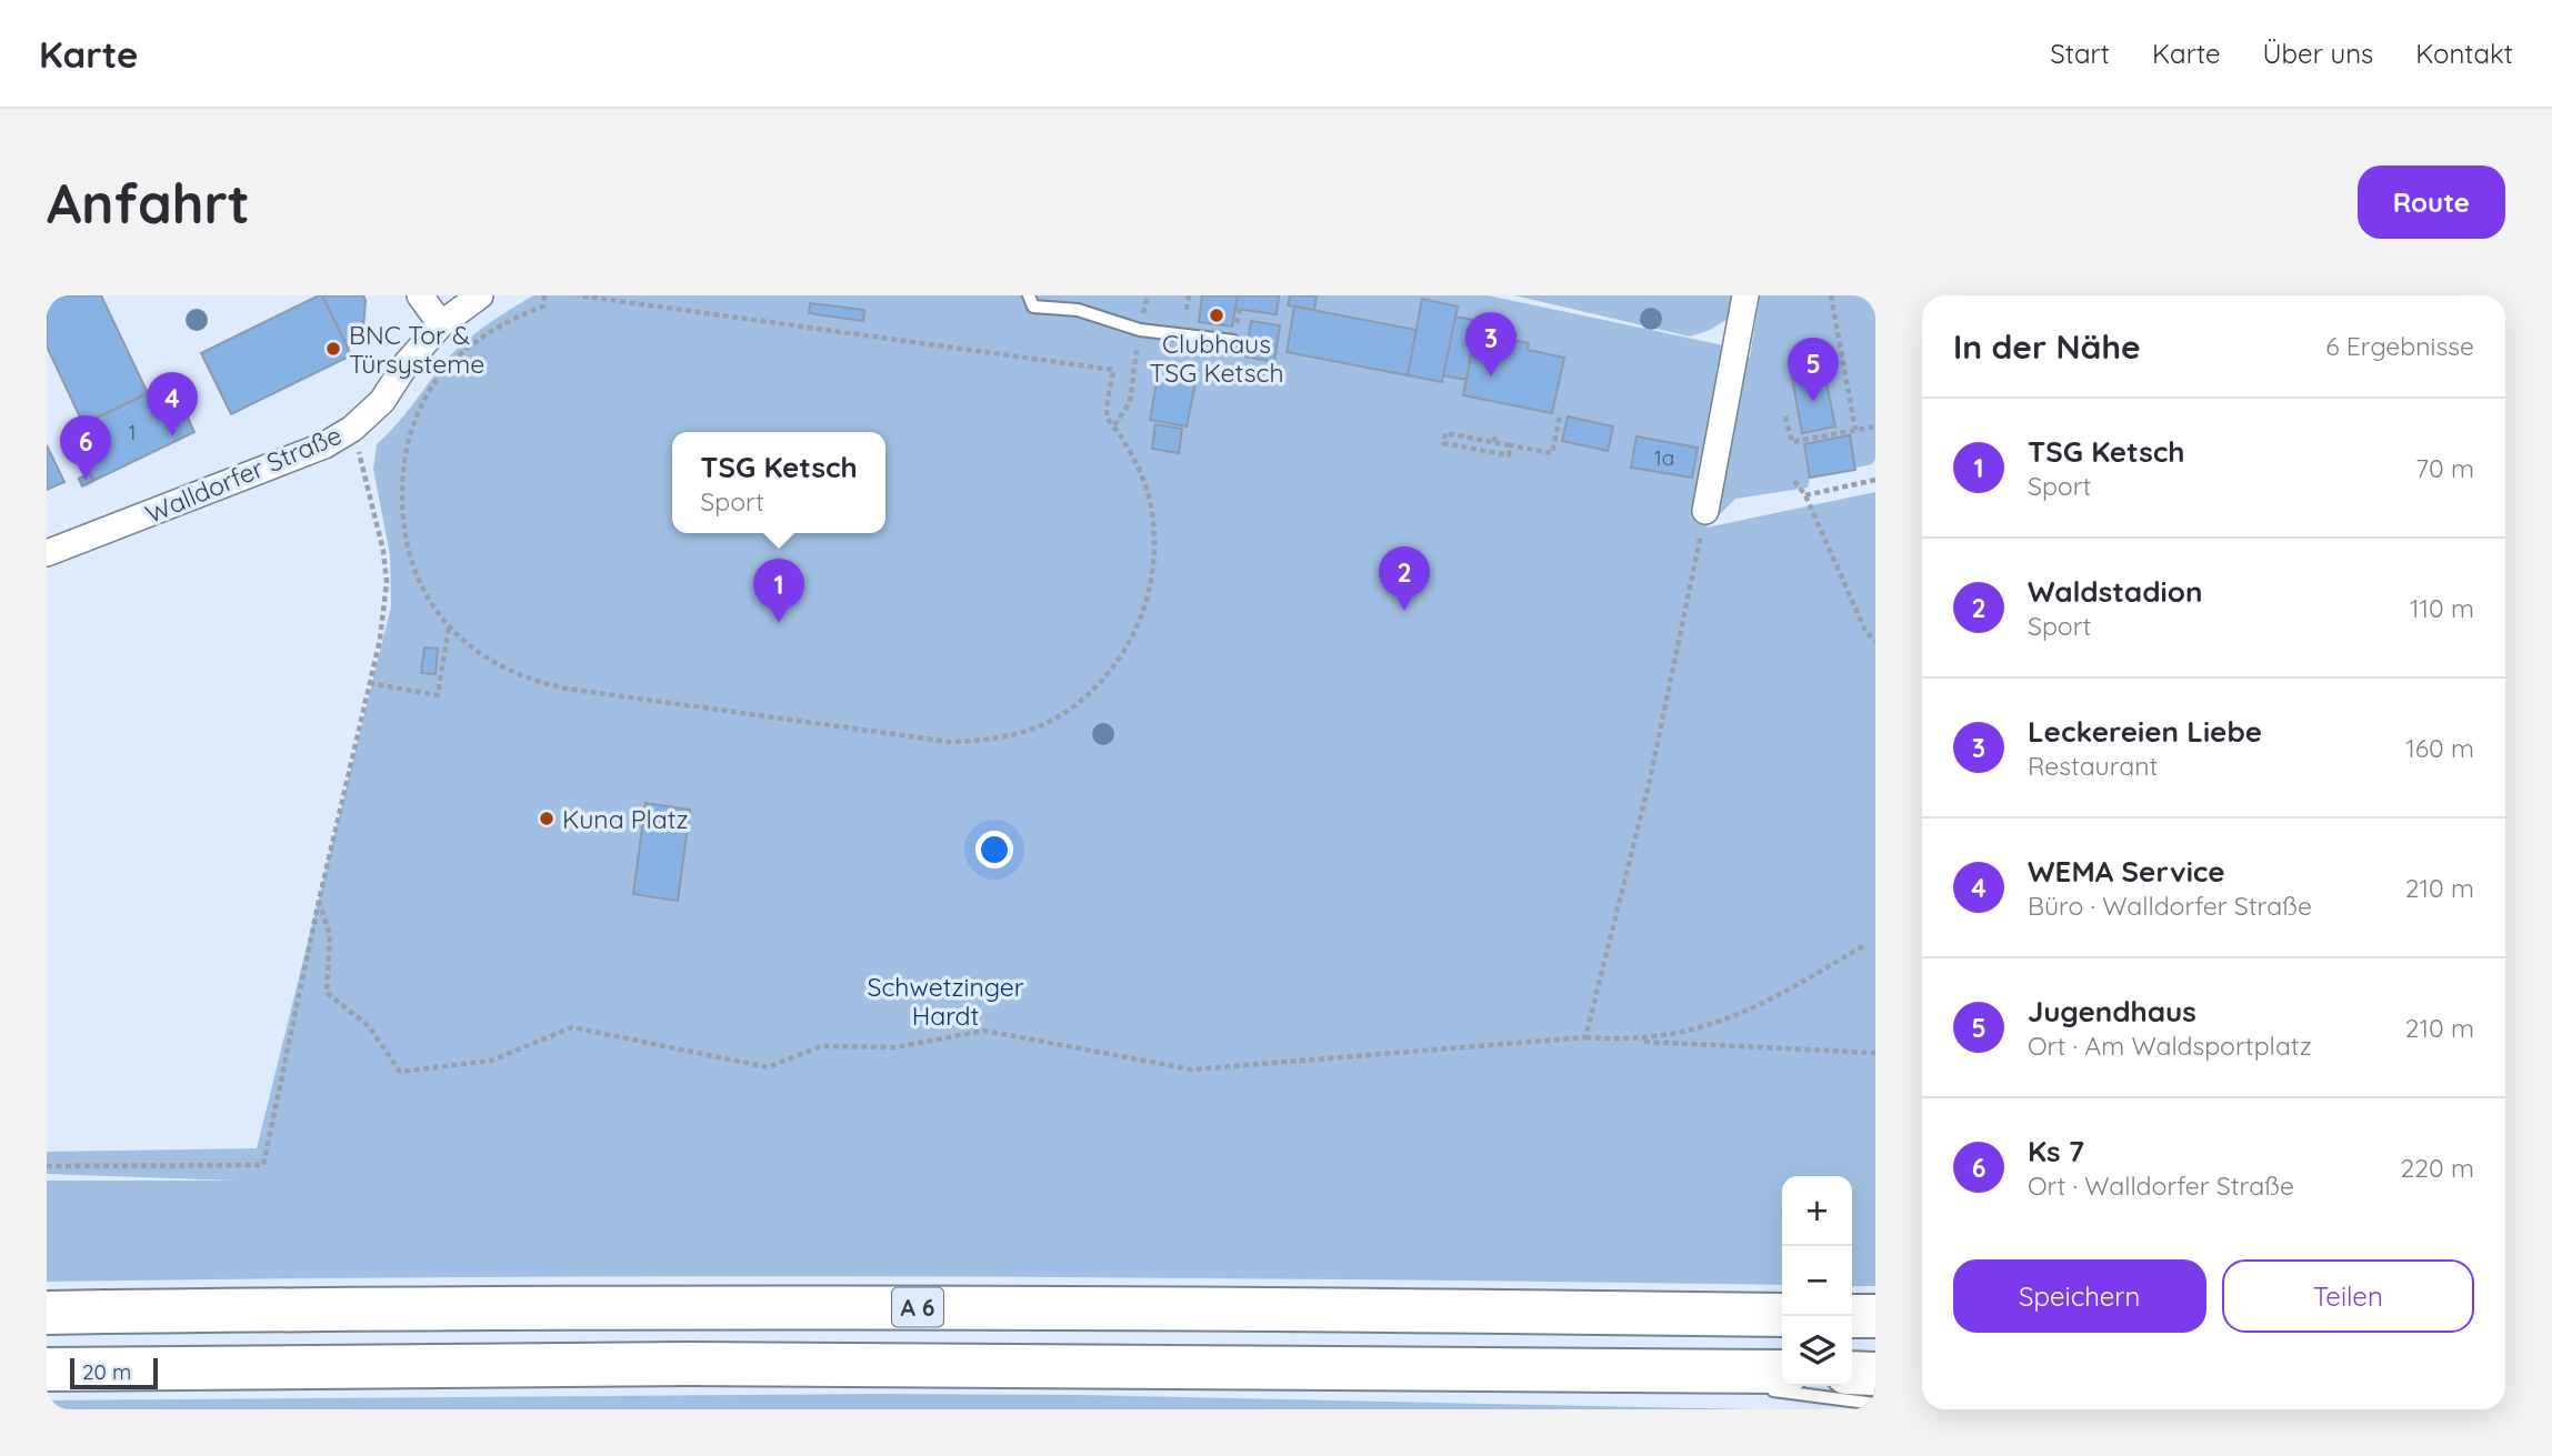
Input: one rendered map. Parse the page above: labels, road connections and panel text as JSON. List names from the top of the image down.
{
  "streets": {
    "highway": ["A 6"],
    "street": ["Walldorfer Straße"]
  },
  "parks": ["Schwetzinger Hardt"],
  "places": ["Clubhaus TSG Ketsch", "BNC Tor & Türsysteme", "Kuna Platz"],
  "house_numbers": ["1", "1a"],
  "scale_bar": "20 m",
  "page": {
    "header": "Karte",
    "nav": [
      "Start",
      "Karte",
      "Über uns",
      "Kontakt"
    ],
    "buttons": [
      "Route",
      ["Speichern", "Teilen"]
    ],
    "title": "Anfahrt",
    "heading": ["In der Nähe", "6 Ergebnisse"],
    "pins": [
      "3",
      "5",
      "4",
      "6",
      "2",
      "1"
    ],
    "list": [
      {
        "mark": "1",
        "name": "TSG Ketsch",
        "note": "Sport",
        "value": "70 m"
      },
      {
        "mark": "2",
        "name": "Waldstadion",
        "note": "Sport",
        "value": "110 m"
      },
      {
        "mark": "3",
        "name": "Leckereien Liebe",
        "note": "Restaurant",
        "value": "160 m"
      },
      {
        "mark": "4",
        "name": "WEMA Service",
        "note": "Büro · Walldorfer Straße",
        "value": "210 m"
      },
      {
        "mark": "5",
        "name": "Jugendhaus",
        "note": "Ort · Am Waldsportplatz",
        "value": "210 m"
      },
      {
        "mark": "6",
        "name": "Ks 7",
        "note": "Ort · Walldorfer Straße",
        "value": "220 m"
      }
    ],
    "popup": ["TSG Ketsch", "Sport"],
    "map_buttons": ["+", "−"],
    "scale": "20 m"
  }
}
